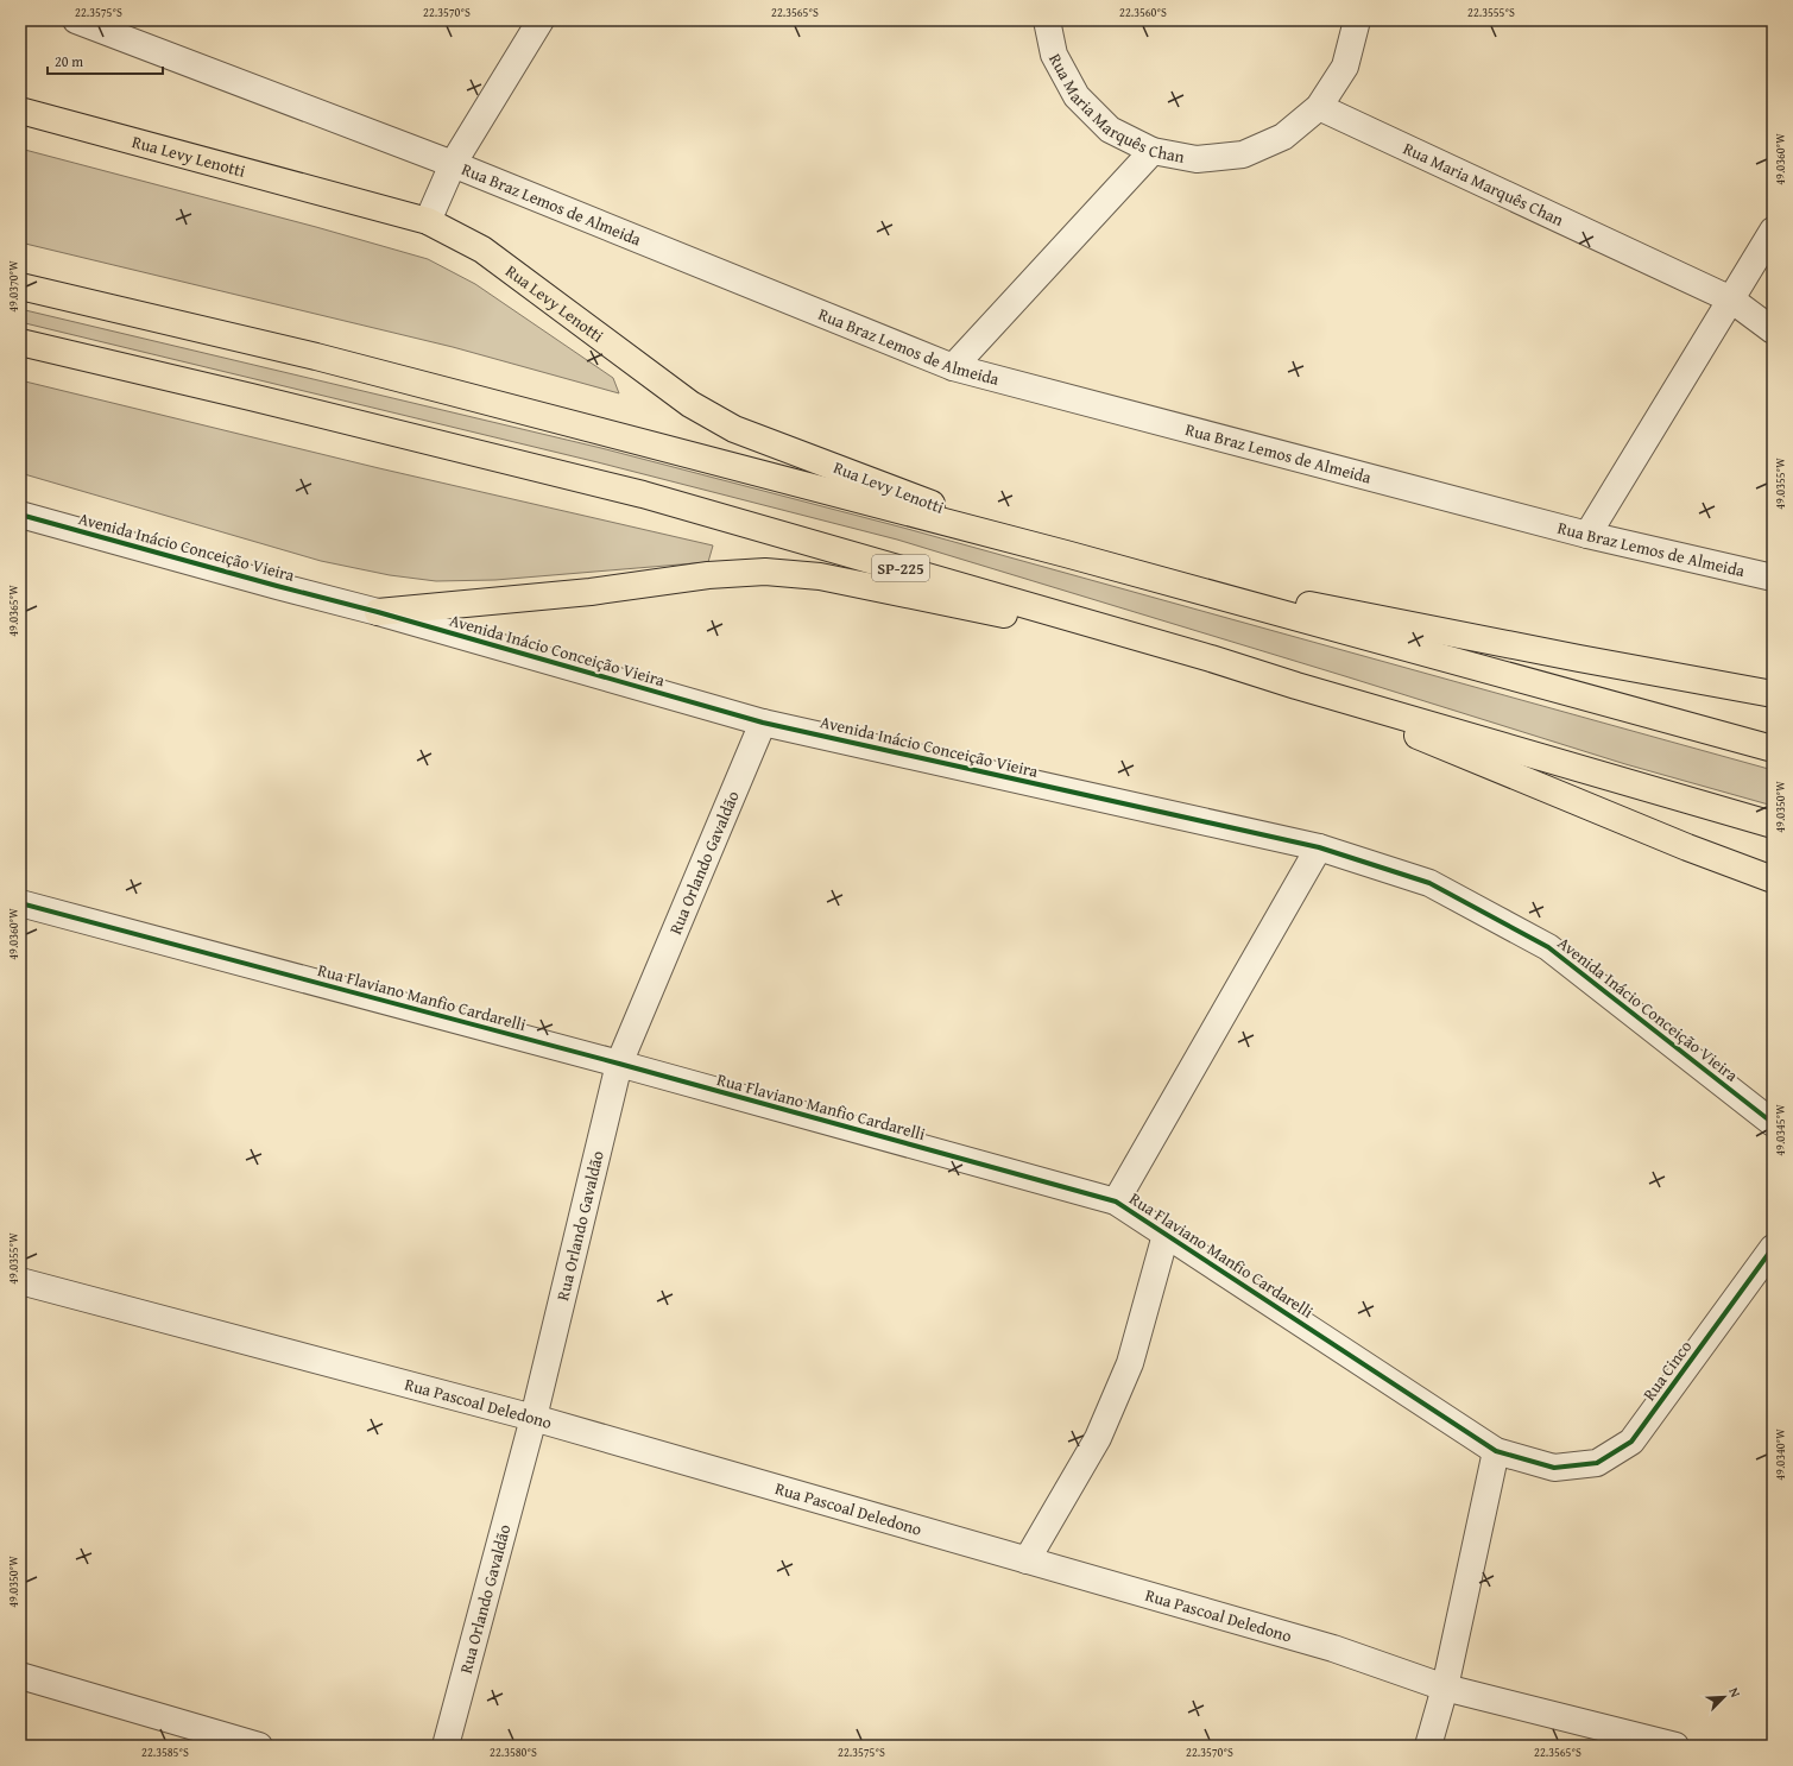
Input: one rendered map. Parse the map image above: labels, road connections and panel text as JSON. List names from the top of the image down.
{
  "streets": {
    "highway": ["Rua Levy Lenotti", "SP-225"],
    "street": [
      "Rua Maria Marquês Chan",
      "Rua Braz Lemos de Almeida",
      "Avenida Inácio Conceição Vieira",
      "Rua Orlando Gavaldão",
      "Rua Flaviano Manfio Cardarelli",
      "Rua Cinco",
      "Rua Pascoal Deledono"
    ]
  },
  "crossings": [
    ["Avenida Inácio Conceição Vieira", "Rua Orlando Gavaldão"],
    ["Rua Orlando Gavaldão", "Rua Flaviano Manfio Cardarelli"],
    ["Rua Orlando Gavaldão", "Rua Pascoal Deledono"],
    ["Rua Flaviano Manfio Cardarelli", "Rua Cinco"]
  ],
  "scale_bar": "20 m",
  "north": "top right",
  "coordinates": [
    "22.3575°S",
    "22.3570°S",
    "22.3565°S",
    "22.3560°S",
    "22.3555°S",
    "49.0360°W",
    "49.0370°W",
    "49.0355°W",
    "49.0365°W",
    "49.0350°W",
    "49.0345°W",
    "49.0340°W",
    "22.3585°S",
    "22.3580°S"
  ]
}
